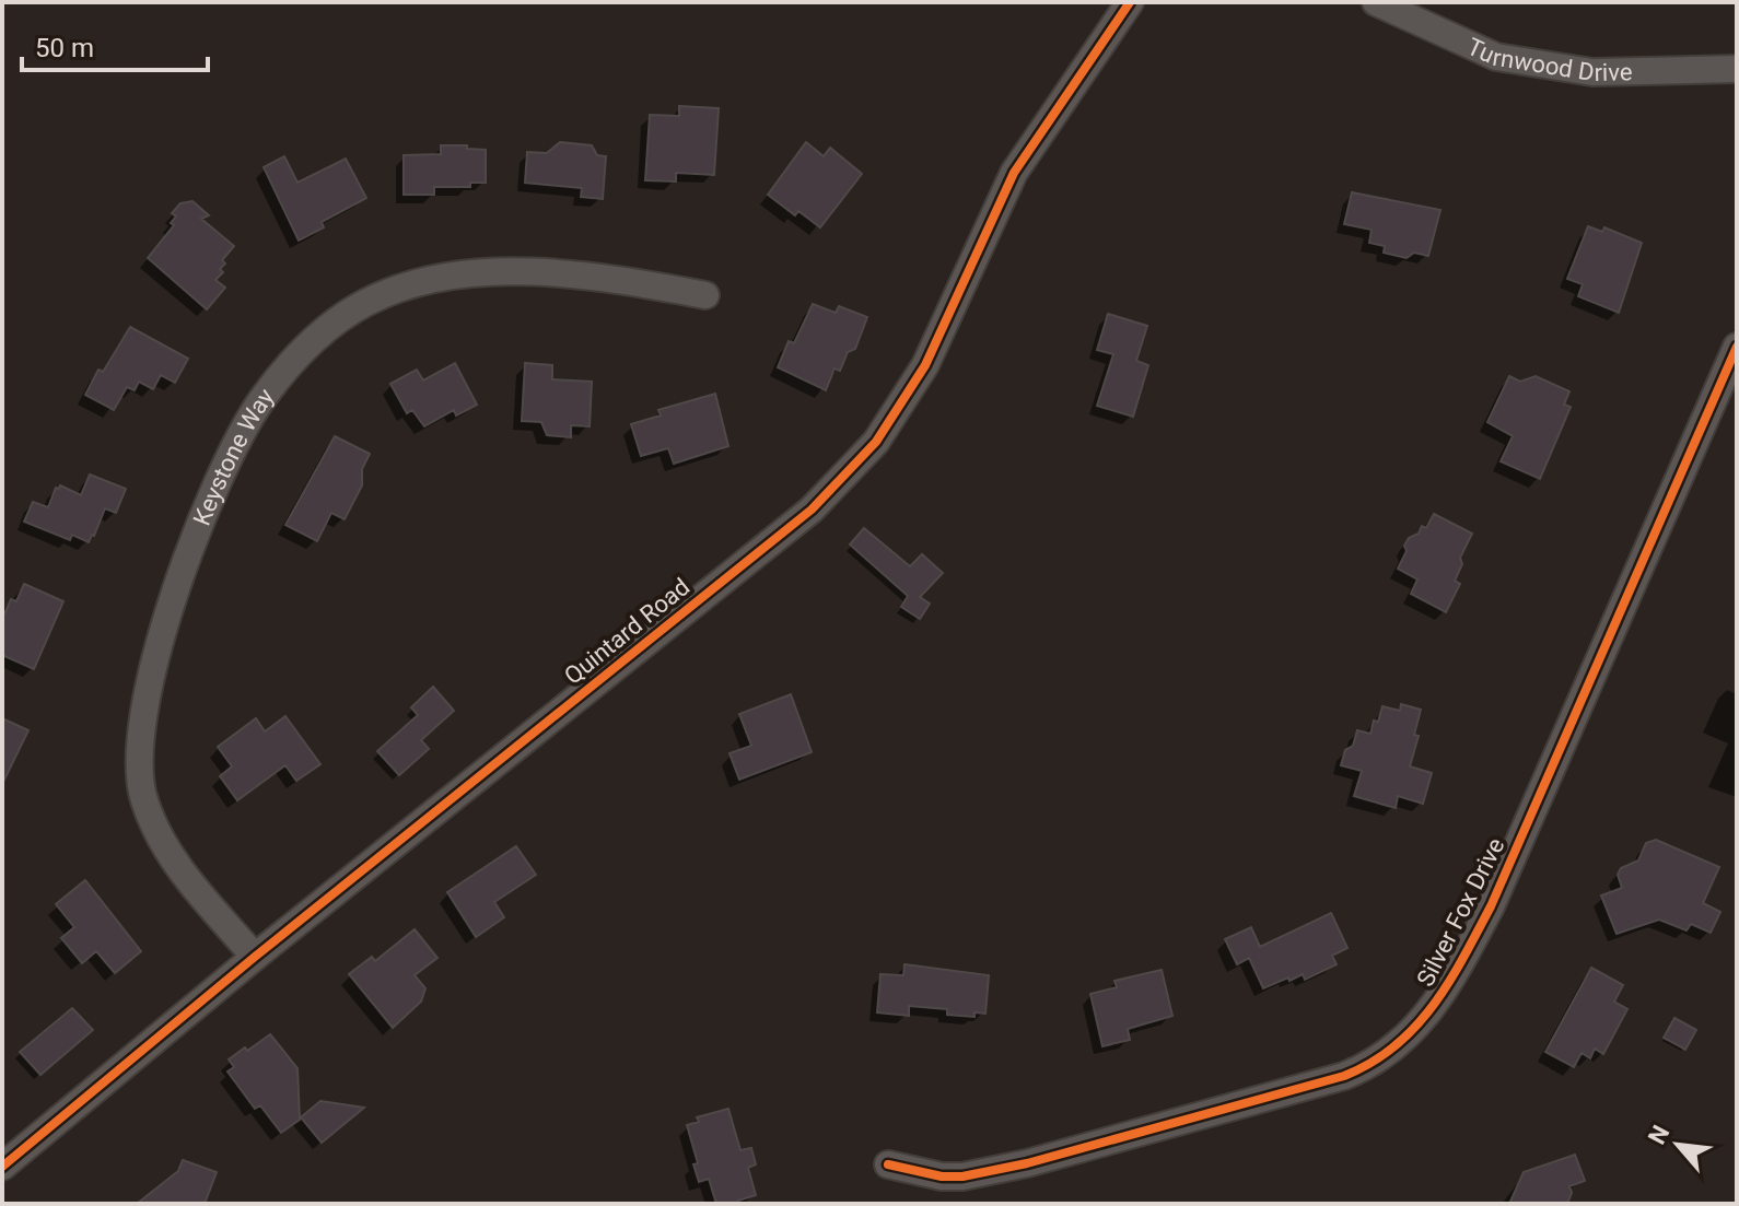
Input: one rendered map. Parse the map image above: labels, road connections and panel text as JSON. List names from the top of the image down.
{
  "streets": {
    "street": [
      "Turnwood Drive",
      "Keystone Way",
      "Quintard Road",
      "Silver Fox Drive"
    ]
  },
  "crossings": [
    ["Keystone Way", "Quintard Road"]
  ],
  "scale_bar": "50 m",
  "north": "top left"
}
